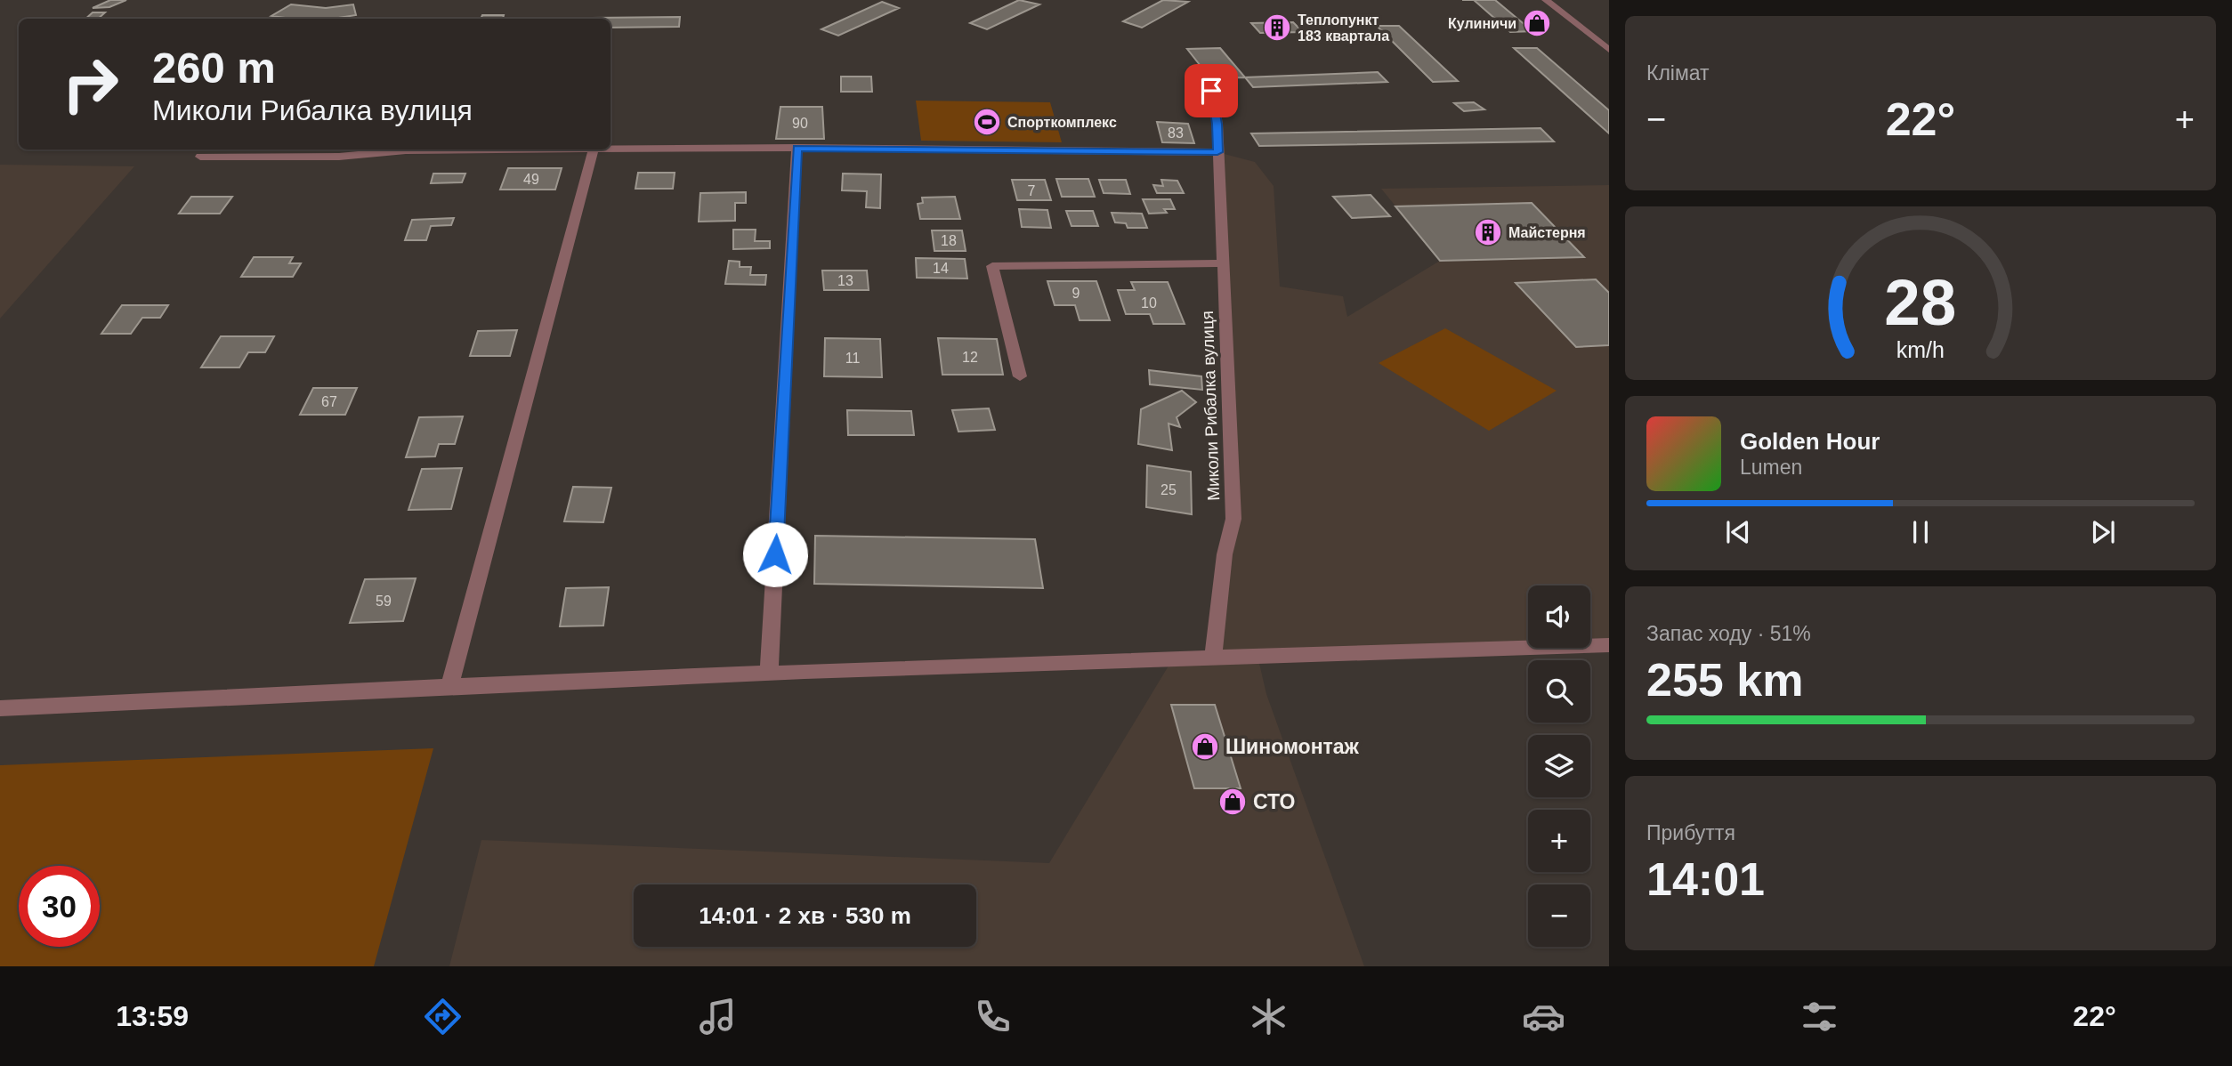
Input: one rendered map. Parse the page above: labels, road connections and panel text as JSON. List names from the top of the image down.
{
  "streets": {
    "street": ["Миколи Рибалка вулиця"]
  },
  "places": {
    "shop": ["Кулиничи", "Шиномонтаж", "СТО"],
    "building": ["Теплопункт 183 квартала", "Майстерня"],
    "sports": ["Спорткомплекс"]
  },
  "house_numbers": [
    "90",
    "83",
    "49",
    "7",
    "18",
    "14",
    "13",
    "9",
    "10",
    "12",
    "11",
    "67",
    "25",
    "59"
  ],
  "page": {
    "tile": [
      "Клімат",
      ["Запас ходу · 51%", "255 km"],
      ["Прибуття", "14:01"]
    ],
    "turn": ["260 m", "Миколи Рибалка вулиця"],
    "heat": ["−", "22°", "+"],
    "song": ["Golden Hour", "Lumen"],
    "map_buttons": ["+", "−"],
    "limit": "30",
    "trip": "14:01 · 2 хв · 530 m",
    "tabs": ["13:59", "22°"],
    "gauge": ["28", "km/h"]
  }
}
